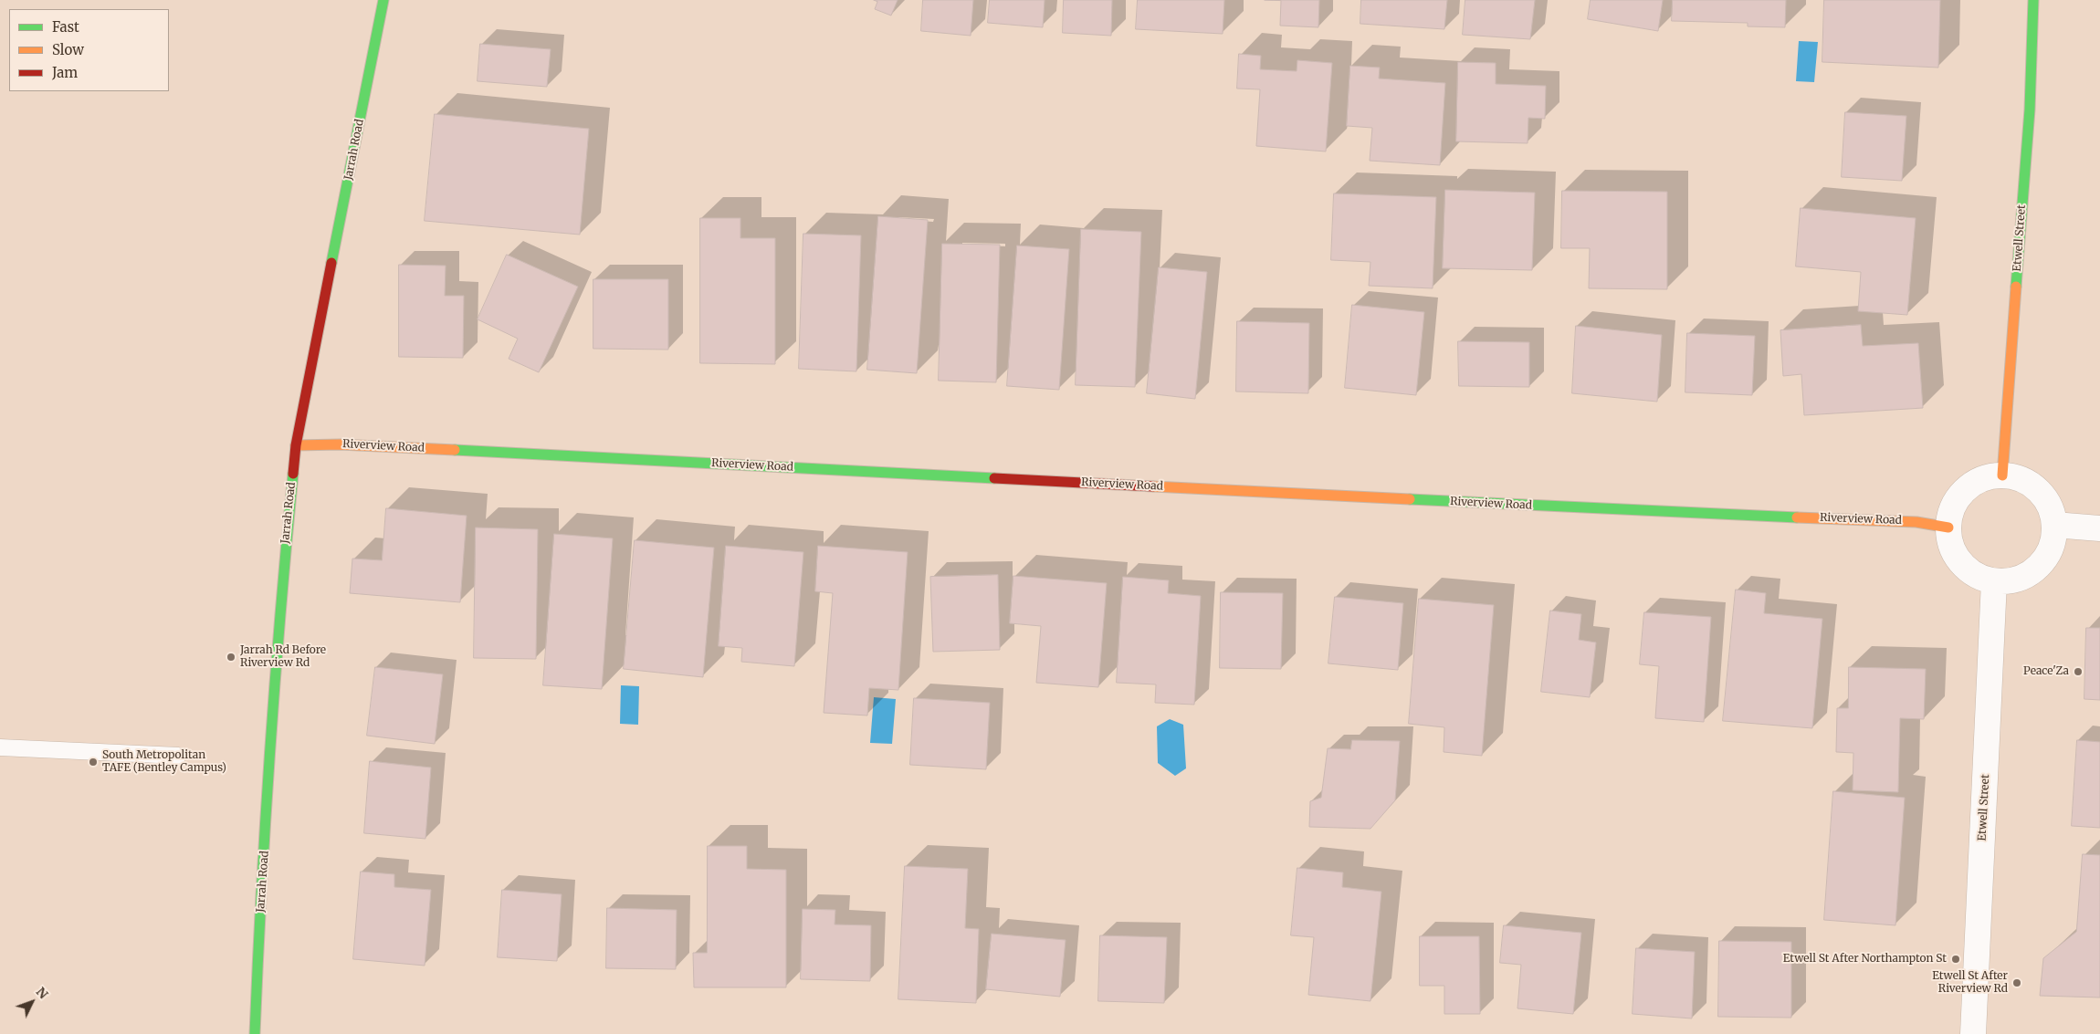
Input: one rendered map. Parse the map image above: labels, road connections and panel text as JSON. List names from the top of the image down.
{
  "streets": {
    "street": ["Jarrah Road", "Etwell Street", "Riverview Road"]
  },
  "crossings": [
    ["Jarrah Road", "Riverview Road"],
    ["Etwell Street", "Riverview Road"]
  ],
  "places": [
    "Jarrah Rd Before Riverview Rd",
    "Peace'Za",
    "South Metropolitan TAFE (Bentley Campus)",
    "Etwell St After Northampton St",
    "Etwell St After Riverview Rd"
  ],
  "legend": ["Fast", "Slow", "Jam"],
  "north": "top right"
}
